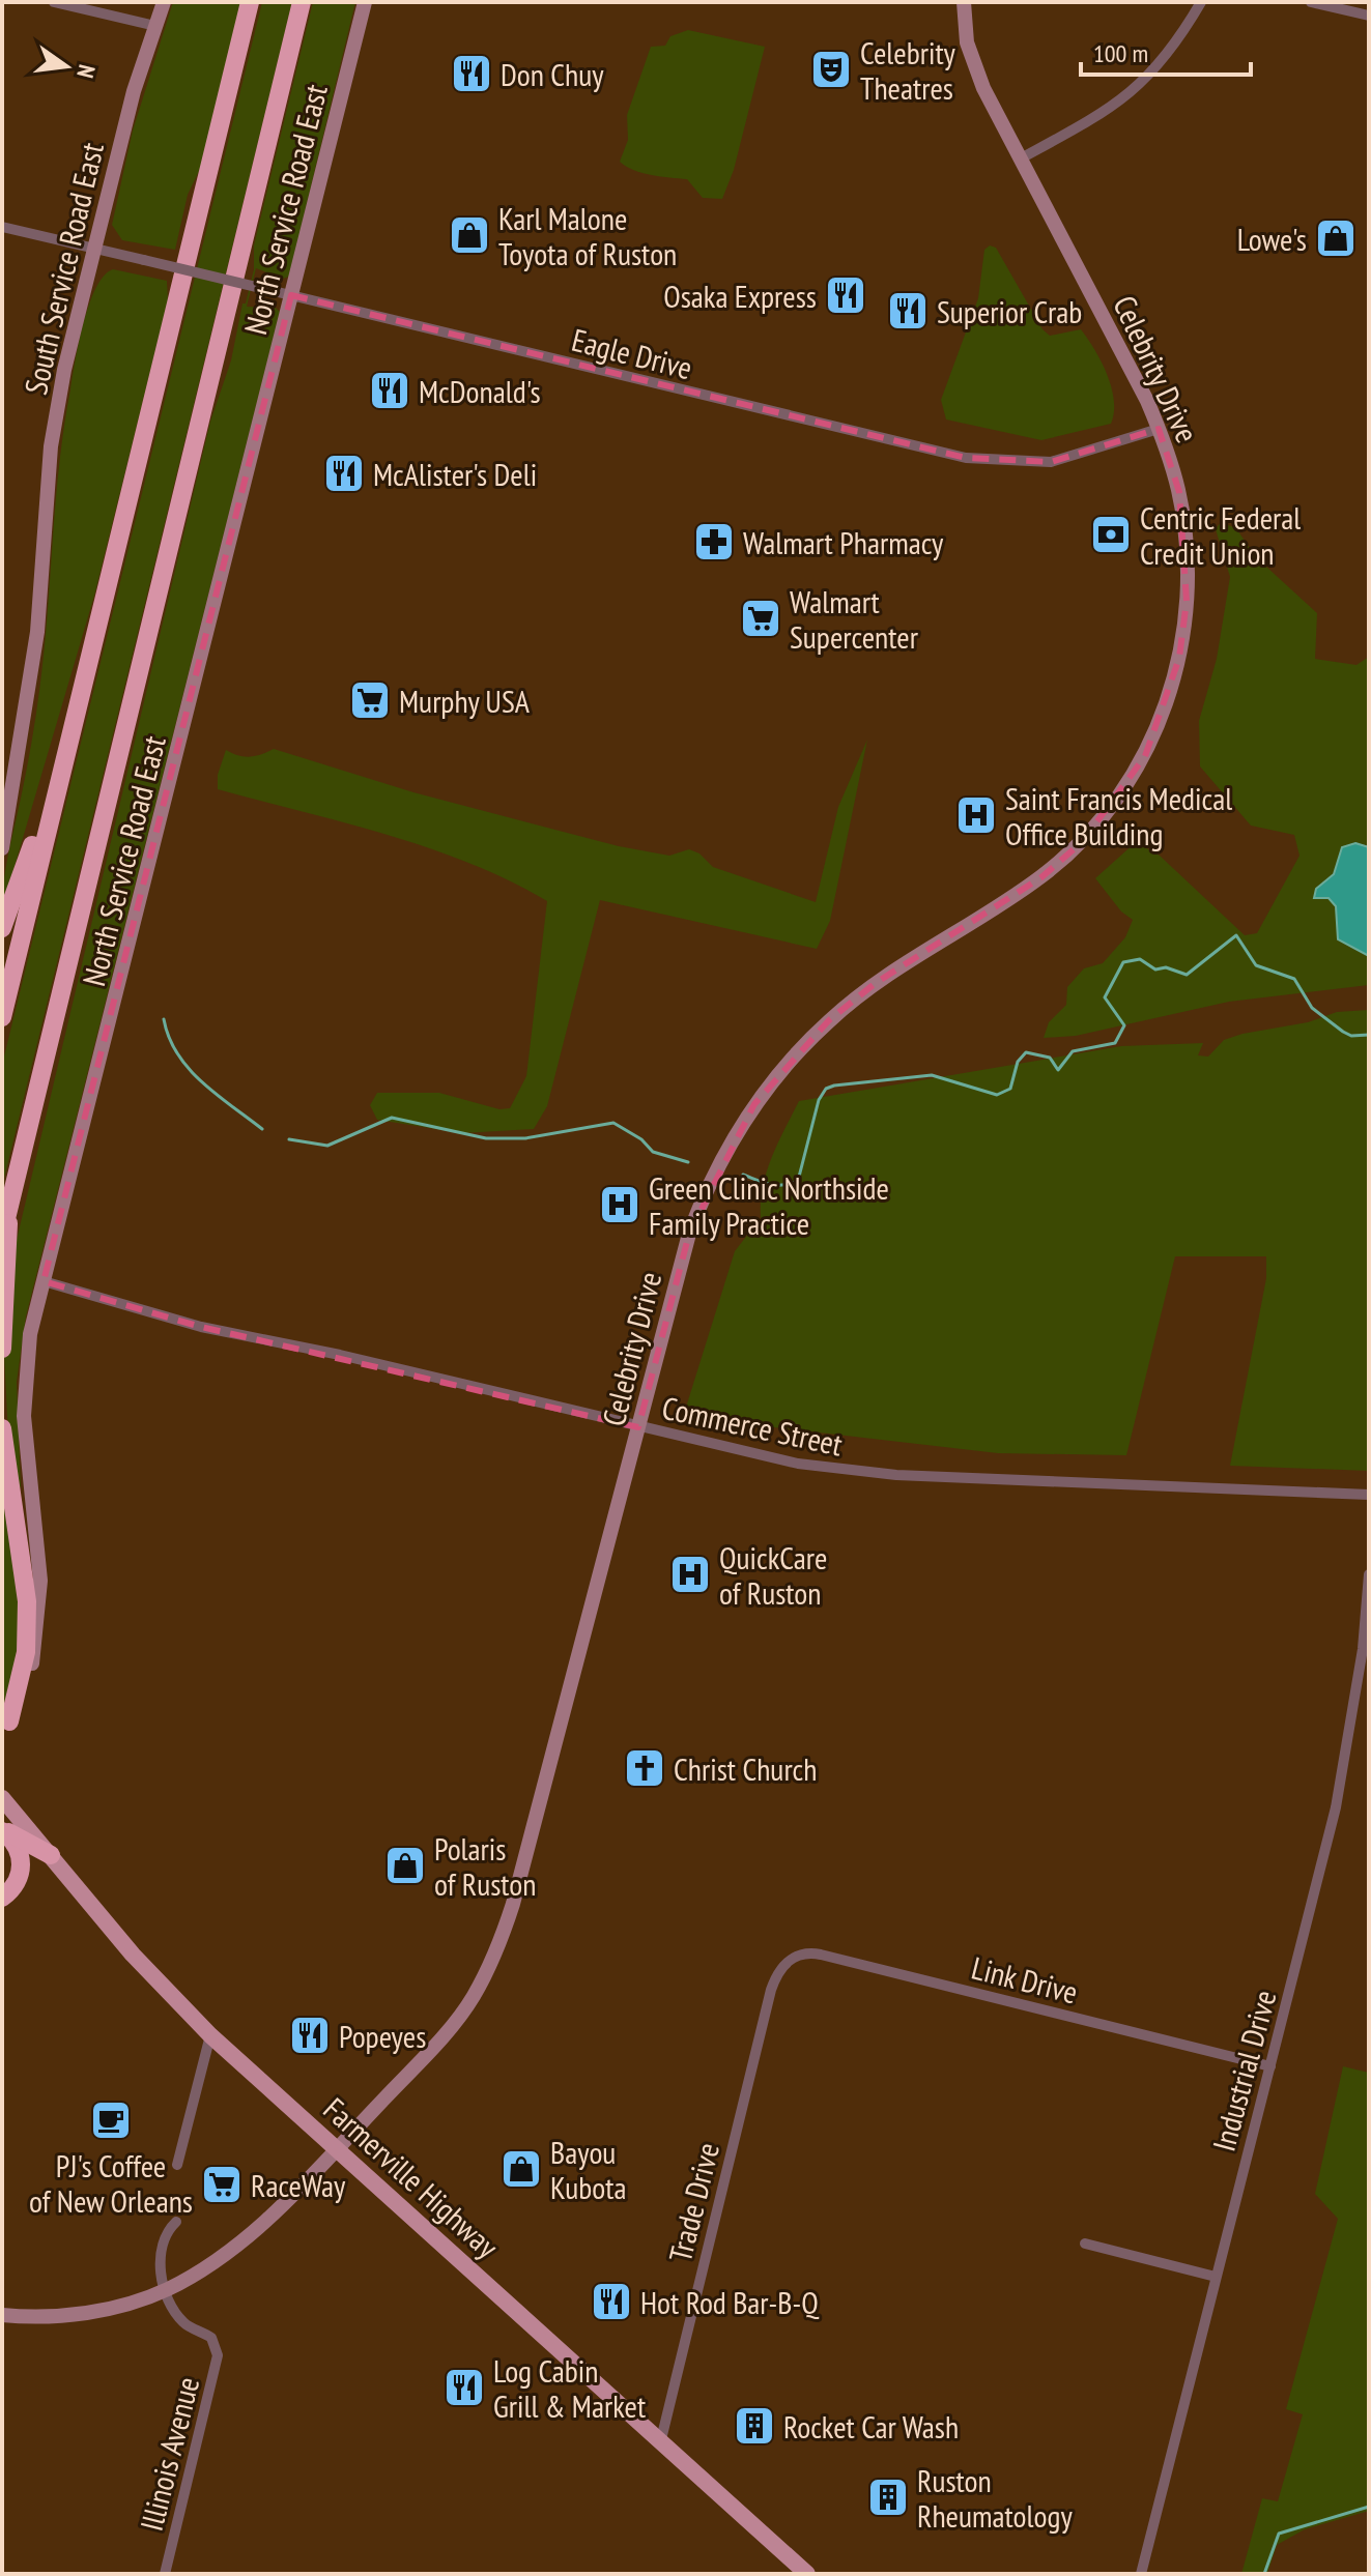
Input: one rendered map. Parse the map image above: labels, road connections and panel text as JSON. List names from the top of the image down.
{
  "streets": {
    "main road": ["Farmerville Highway"],
    "street": [
      "North Service Road East",
      "South Service Road East",
      "Eagle Drive",
      "Celebrity Drive",
      "Commerce Street",
      "Link Drive",
      "Industrial Drive",
      "Trade Drive",
      "Illinois Avenue"
    ]
  },
  "crossings": [
    ["North Service Road East", "Eagle Drive"],
    ["North Service Road East", "Commerce Street"],
    ["South Service Road East", "Eagle Drive"],
    ["Eagle Drive", "Celebrity Drive"],
    ["Celebrity Drive", "Commerce Street"],
    ["Celebrity Drive", "Farmerville Highway"],
    ["Celebrity Drive", "Illinois Avenue"],
    ["Link Drive", "Industrial Drive"],
    ["Link Drive", "Trade Drive"],
    ["Farmerville Highway", "Trade Drive"]
  ],
  "places": {
    "theatre": ["Celebrity Theatres"],
    "restaurant": [
      "Don Chuy",
      "Osaka Express",
      "Superior Crab",
      "McDonald's",
      "McAlister's Deli",
      "Popeyes",
      "Hot Rod Bar-B-Q",
      "Log Cabin Grill & Market"
    ],
    "shop": [
      "Karl Malone Toyota of Ruston",
      "Lowe's",
      "Polaris of Ruston",
      "Bayou Kubota"
    ],
    "bank": ["Centric Federal Credit Union"],
    "pharmacy": ["Walmart Pharmacy"],
    "supermarket": ["Walmart Supercenter", "Murphy USA", "RaceWay"],
    "hospital": ["Saint Francis Medical Office Building", "Green Clinic Northside Family Practice", "QuickCare of Ruston"],
    "church": ["Christ Church"],
    "cafe": ["PJ's Coffee of New Orleans"],
    "building": ["Rocket Car Wash", "Ruston Rheumatology"]
  },
  "scale_bar": "100 m",
  "north": "right"
}
